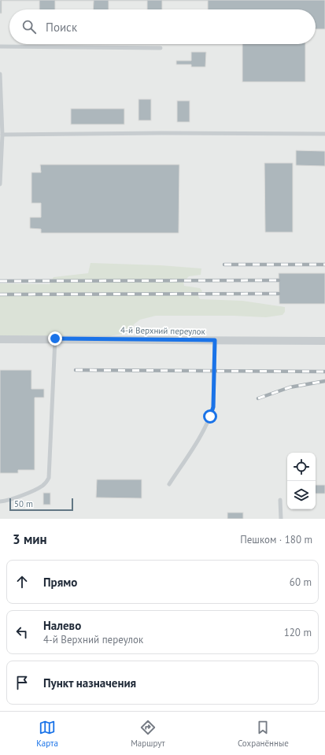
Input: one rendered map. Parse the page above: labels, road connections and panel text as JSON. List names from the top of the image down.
{
  "streets": {
    "street": ["4-й Верхний переулок"]
  },
  "scale_bar": "50 m",
  "page": {
    "search": "Поиск",
    "scale": "50 m",
    "heading": ["3 мин", "Пешком · 180 m"],
    "list": [
      ["Прямо", "60 m"],
      ["Налево", "4-й Верхний переулок", "120 m"],
      "Пункт назначения"
    ],
    "nav": ["Карта", "Маршрут", "Сохранённые"]
  }
}
